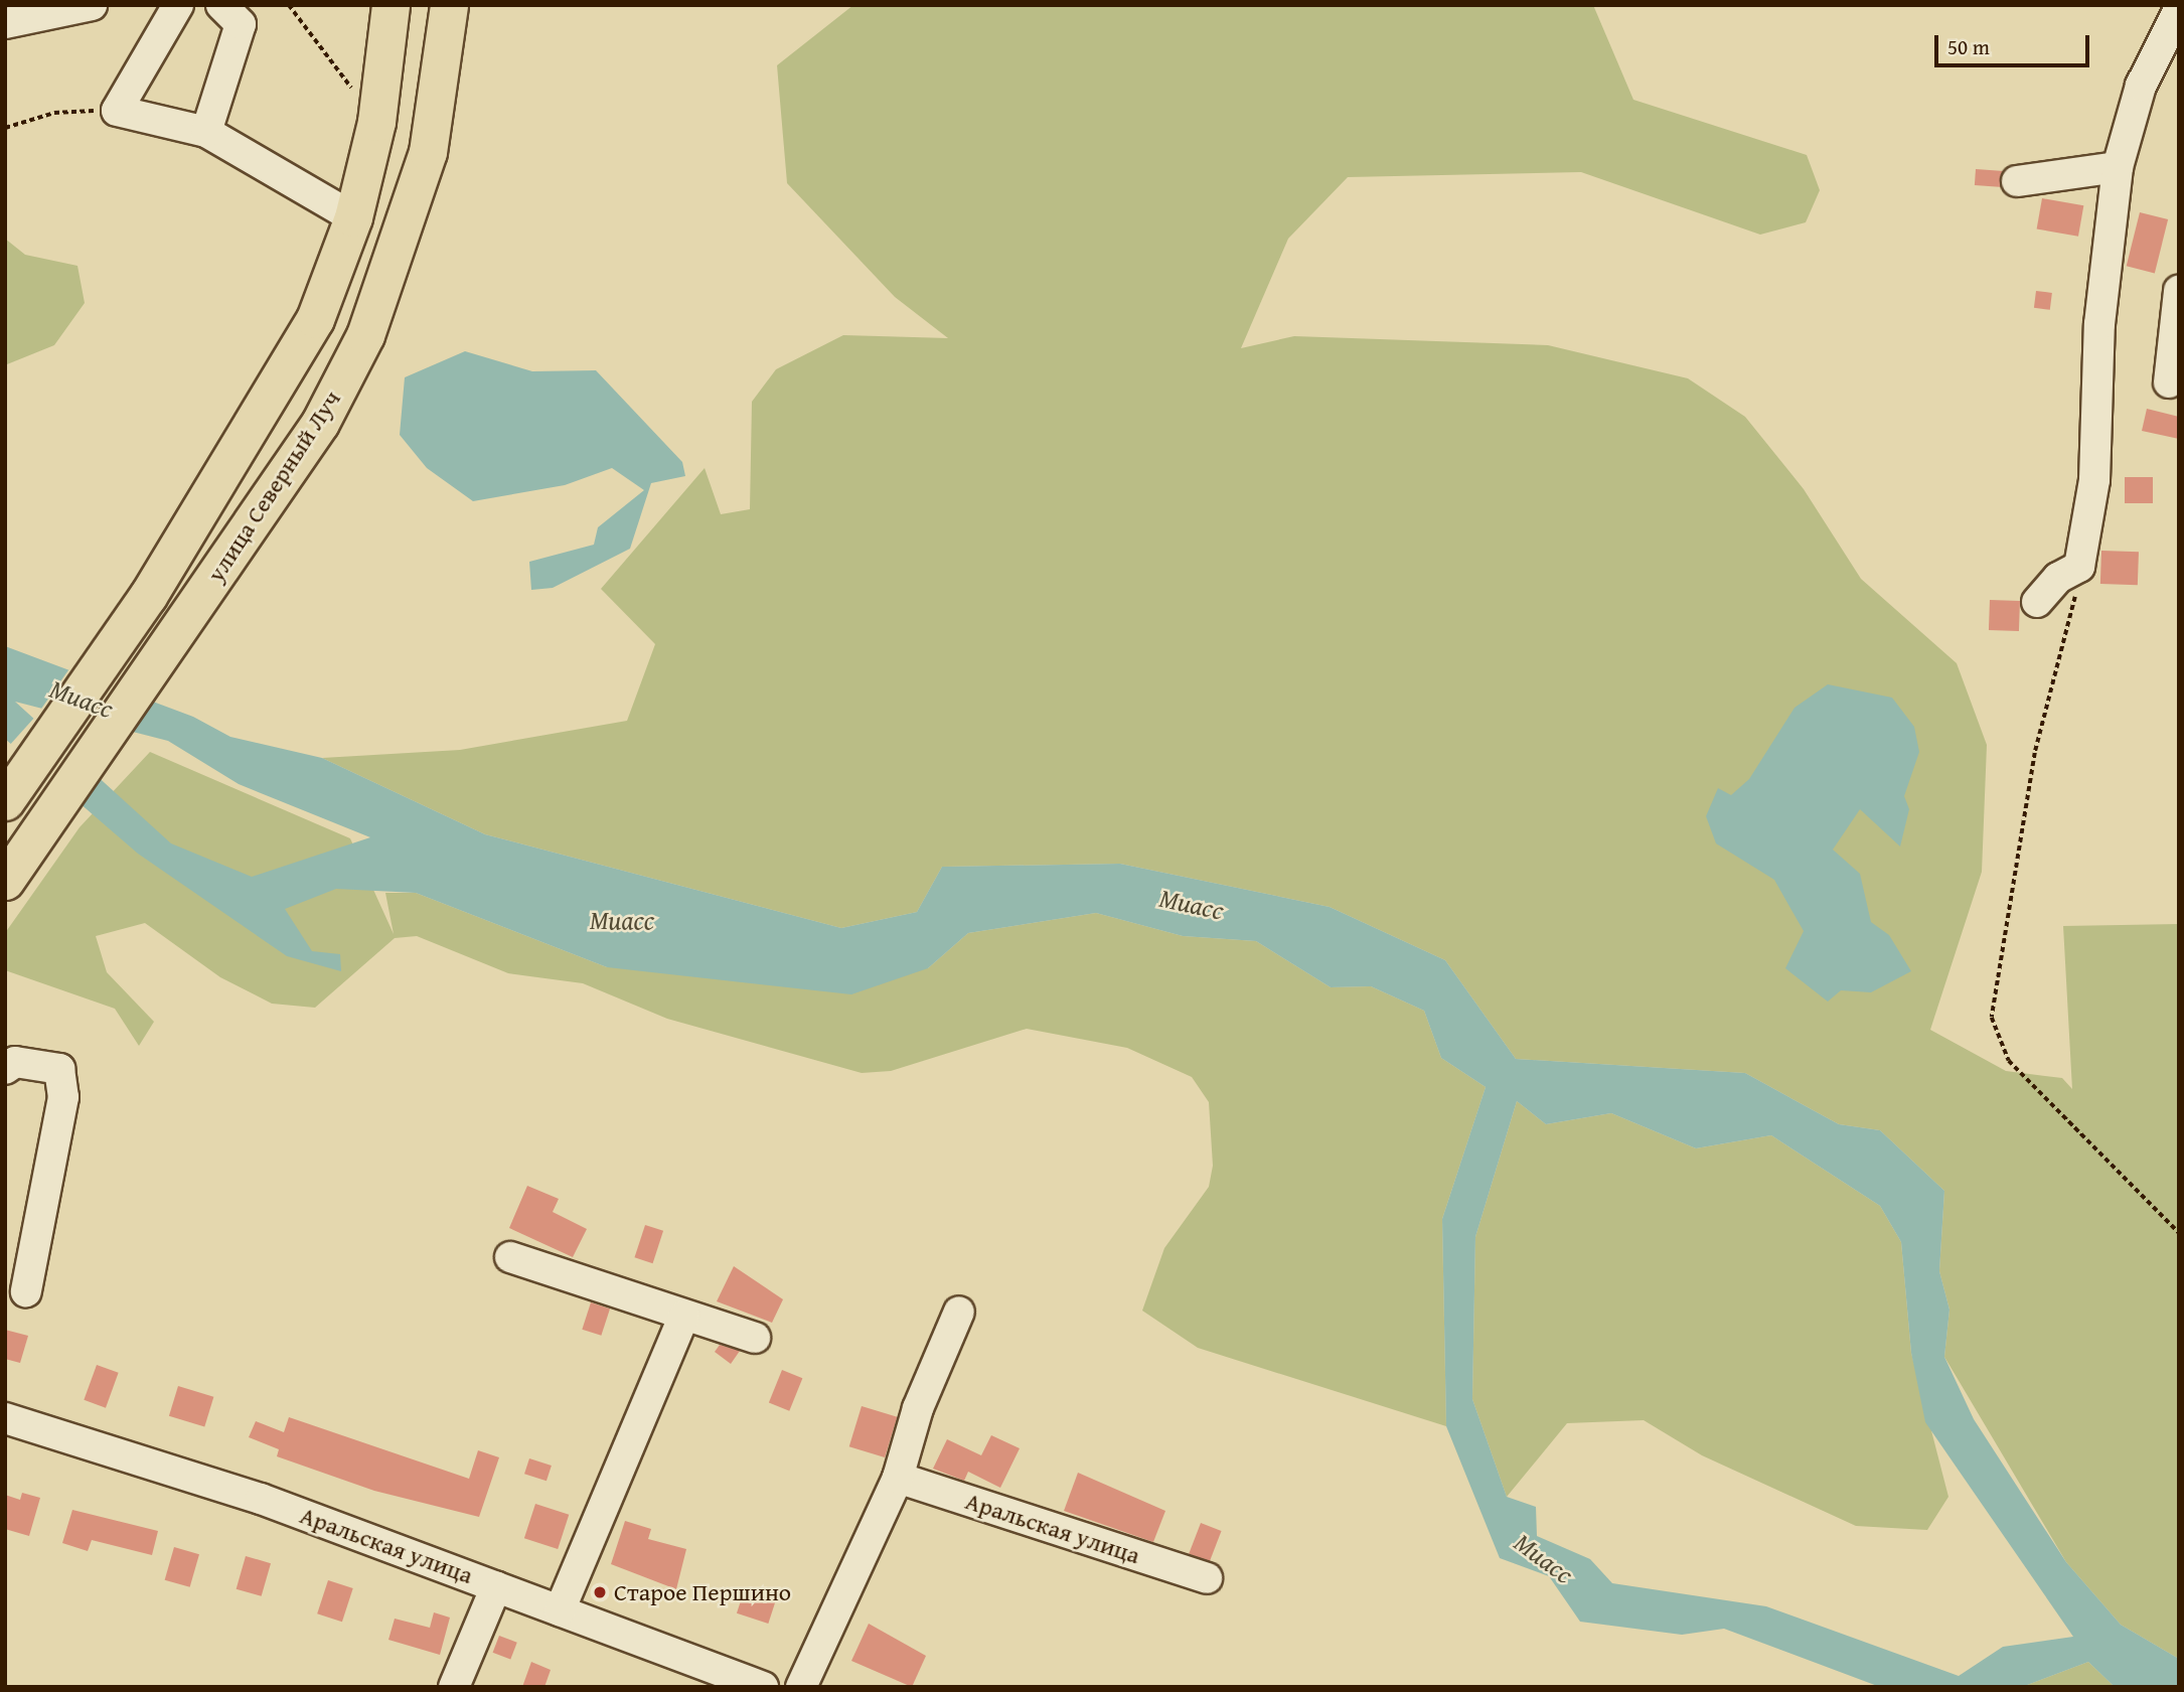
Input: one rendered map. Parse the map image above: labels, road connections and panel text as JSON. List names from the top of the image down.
{
  "streets": {
    "main road": ["улица Северный Луч"],
    "street": ["Аральская улица"]
  },
  "water": ["Миасс"],
  "places": ["Старое Першино"],
  "scale_bar": "50 m"
}
